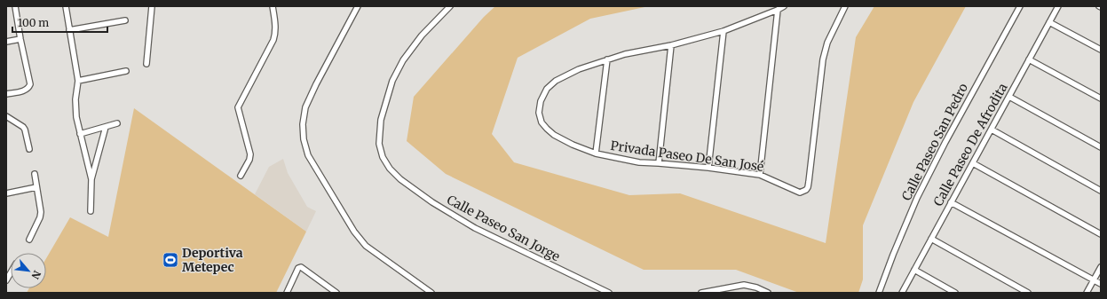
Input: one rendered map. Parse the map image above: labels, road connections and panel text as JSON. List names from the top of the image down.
{
  "streets": {
    "street": [
      "Calle Paseo San Pedro",
      "Calle Paseo De Afrodita",
      "Privada Paseo De San José",
      "Calle Paseo San Jorge"
    ]
  },
  "places": {
    "sports": ["Deportiva Metepec"]
  },
  "scale_bar": "100 m",
  "north": "bottom right"
}
